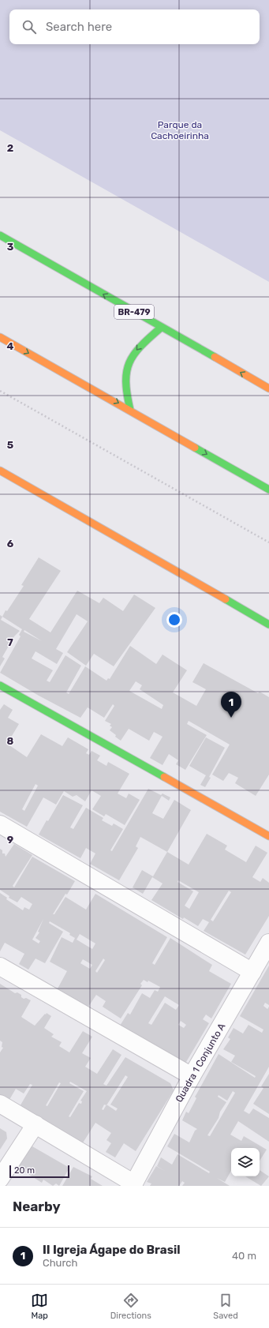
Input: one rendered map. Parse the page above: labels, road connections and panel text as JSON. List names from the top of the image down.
{
  "streets": {
    "main road": ["BR-479"],
    "street": ["Quadra 1 Conjunto A"]
  },
  "parks": ["Parque da Cachoeirinha"],
  "scale_bar": "20 m",
  "page": {
    "search": "Search here",
    "pins": "1",
    "scale": "20 m",
    "heading": "Nearby",
    "list": [
      {
        "mark": "1",
        "name": "II Igreja Ágape do Brasil",
        "note": "Church",
        "value": "40 m"
      }
    ],
    "nav": ["Map", "Directions", "Saved"]
  },
  "grid": {
    "rows": [
      "2",
      "3",
      "4",
      "5",
      "6",
      "7",
      "8",
      "9"
    ]
  }
}
